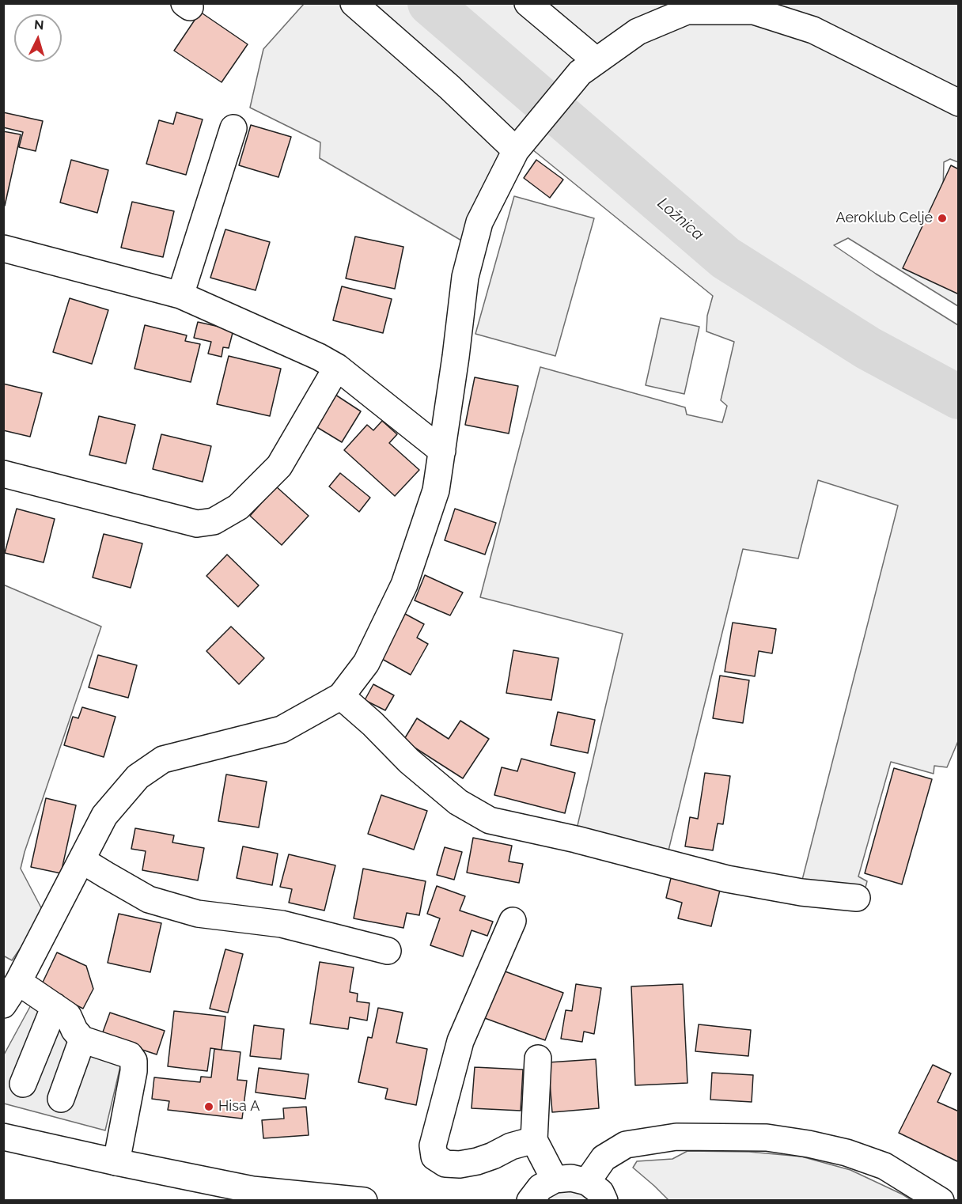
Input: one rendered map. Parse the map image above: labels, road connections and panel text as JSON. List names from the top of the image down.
{
  "water": ["Ložnica"],
  "places": ["Aeroklub Celje", "Hisa A"],
  "north": "top"
}
